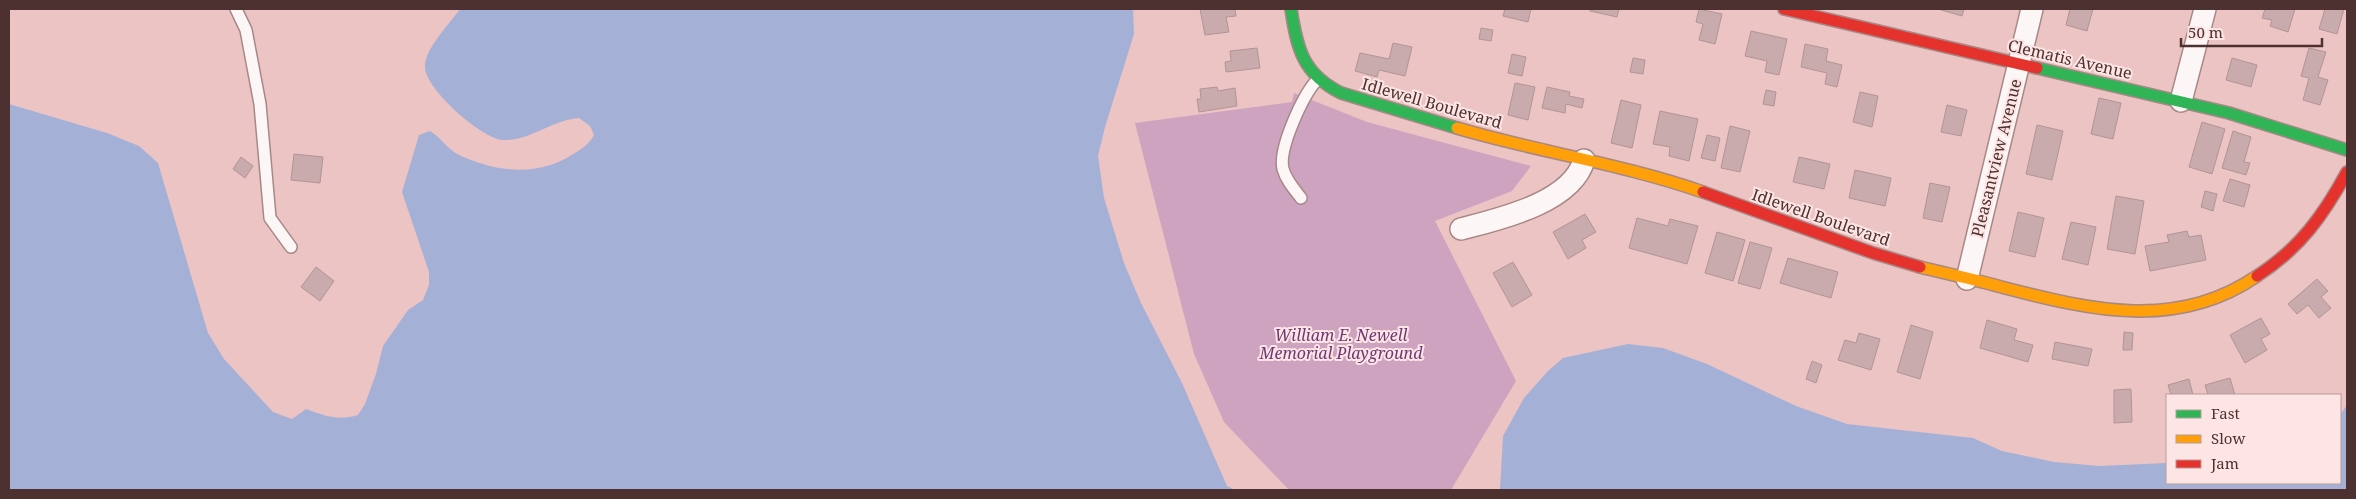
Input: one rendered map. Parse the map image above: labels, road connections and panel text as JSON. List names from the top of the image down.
{
  "streets": {
    "street": ["Clematis Avenue", "Idlewell Boulevard", "Pleasantview Avenue"]
  },
  "crossings": [
    ["Clematis Avenue", "Pleasantview Avenue"],
    ["Idlewell Boulevard", "Pleasantview Avenue"]
  ],
  "parks": ["William E. Newell Memorial Playground"],
  "legend": ["Fast", "Slow", "Jam"],
  "scale_bar": "50 m"
}
